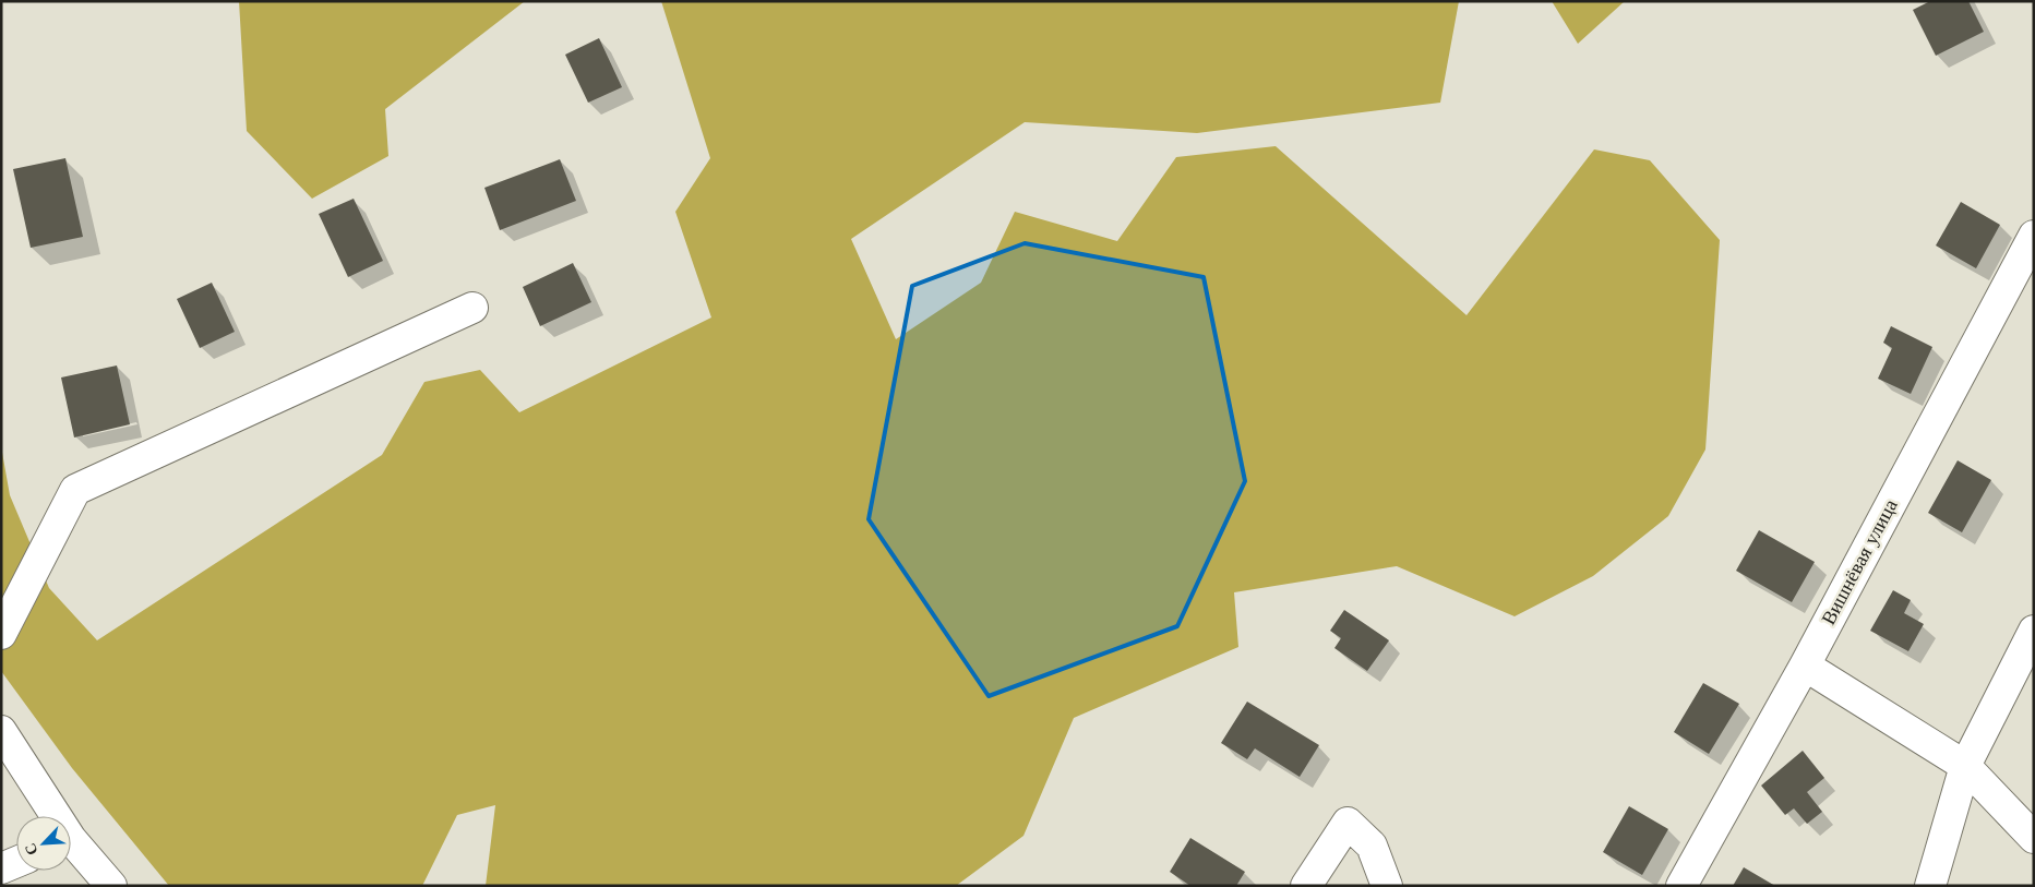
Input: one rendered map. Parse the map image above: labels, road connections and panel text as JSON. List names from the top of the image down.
{
  "streets": {
    "street": ["Вишнёвая улица"]
  },
  "north": "bottom left"
}
